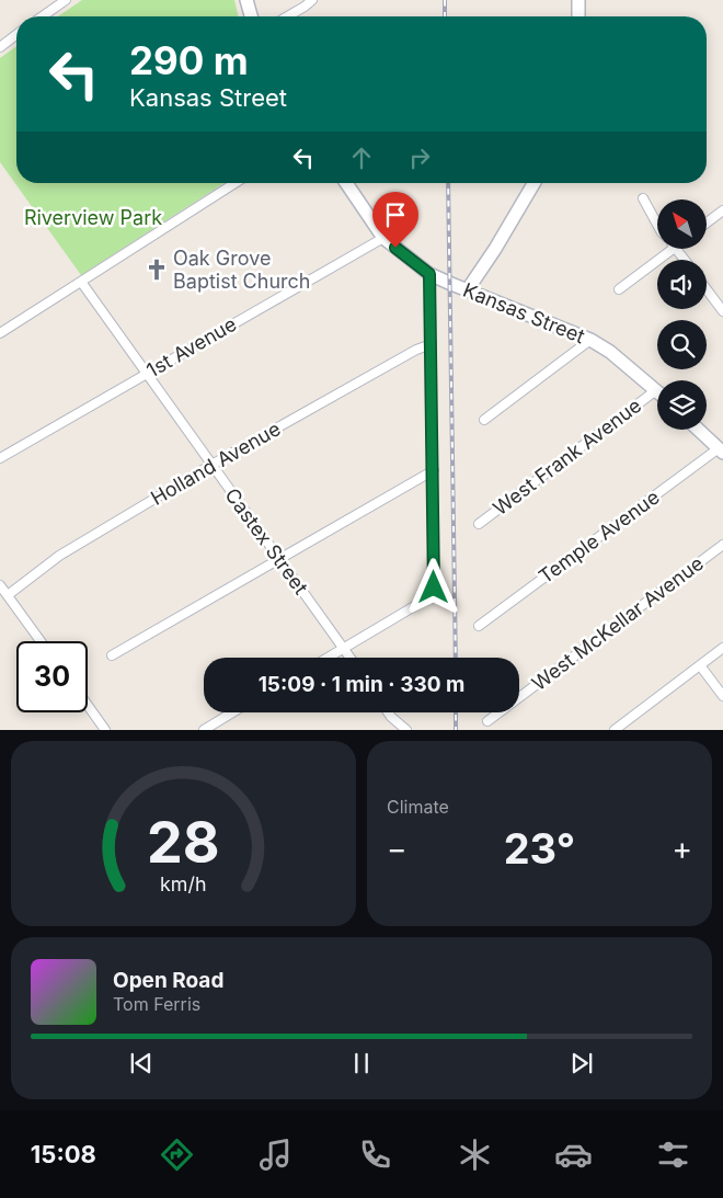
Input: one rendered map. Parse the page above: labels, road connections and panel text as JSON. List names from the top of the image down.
{
  "streets": {
    "street": [
      "Kansas Street",
      "1st Avenue",
      "West Frank Avenue",
      "Holland Avenue",
      "Temple Avenue",
      "Castex Street",
      "West McKellar Avenue"
    ]
  },
  "crossings": [
    ["Kansas Street", "1st Avenue"],
    ["Kansas Street", "West Frank Avenue"],
    ["1st Avenue", "Castex Street"],
    ["Holland Avenue", "Castex Street"]
  ],
  "parks": ["Riverview Park"],
  "places": {
    "church": ["Oak Grove Baptist Church"]
  },
  "north": "top left",
  "page": {
    "turn": ["290 m", "Kansas Street"],
    "limit": "30",
    "trip": "15:09 · 1 min · 330 m",
    "tile": "Climate",
    "heat": ["−", "23°", "+"],
    "song": ["Open Road", "Tom Ferris"],
    "tabs": "15:08",
    "gauge": ["28", "km/h"]
  }
}
